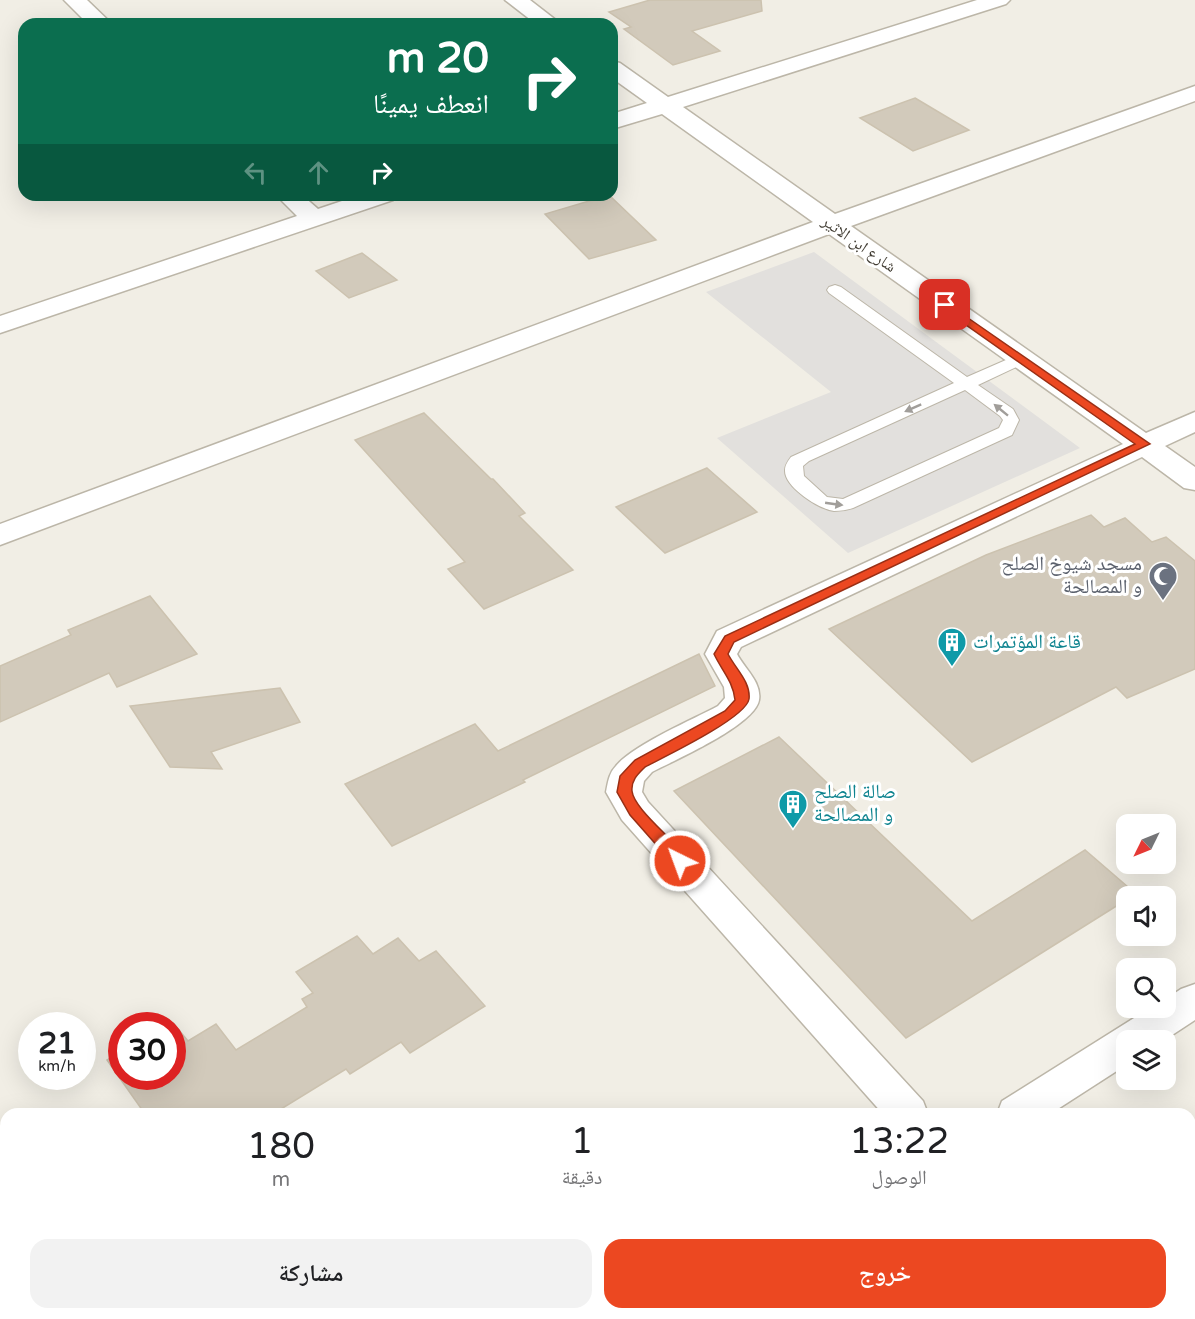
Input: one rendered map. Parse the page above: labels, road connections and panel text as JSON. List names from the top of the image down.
{
  "streets": {
    "street": ["شارع ابن الاثير"]
  },
  "places": {
    "mosque": ["مسجد شيوخ الصلح و المصالحة"],
    "building": ["قاعة المؤتمرات", "صالة الصلح و المصالحة"]
  },
  "north": "bottom left",
  "page": {
    "turn": ["20 m", "انعطف يمينًا"],
    "speed": "21 km/h",
    "limit": "30",
    "eta": [
      "13:22",
      "الوصول",
      "1",
      "دقيقة",
      "180",
      "m"
    ],
    "buttons": ["خروج", "مشاركة"]
  }
}
